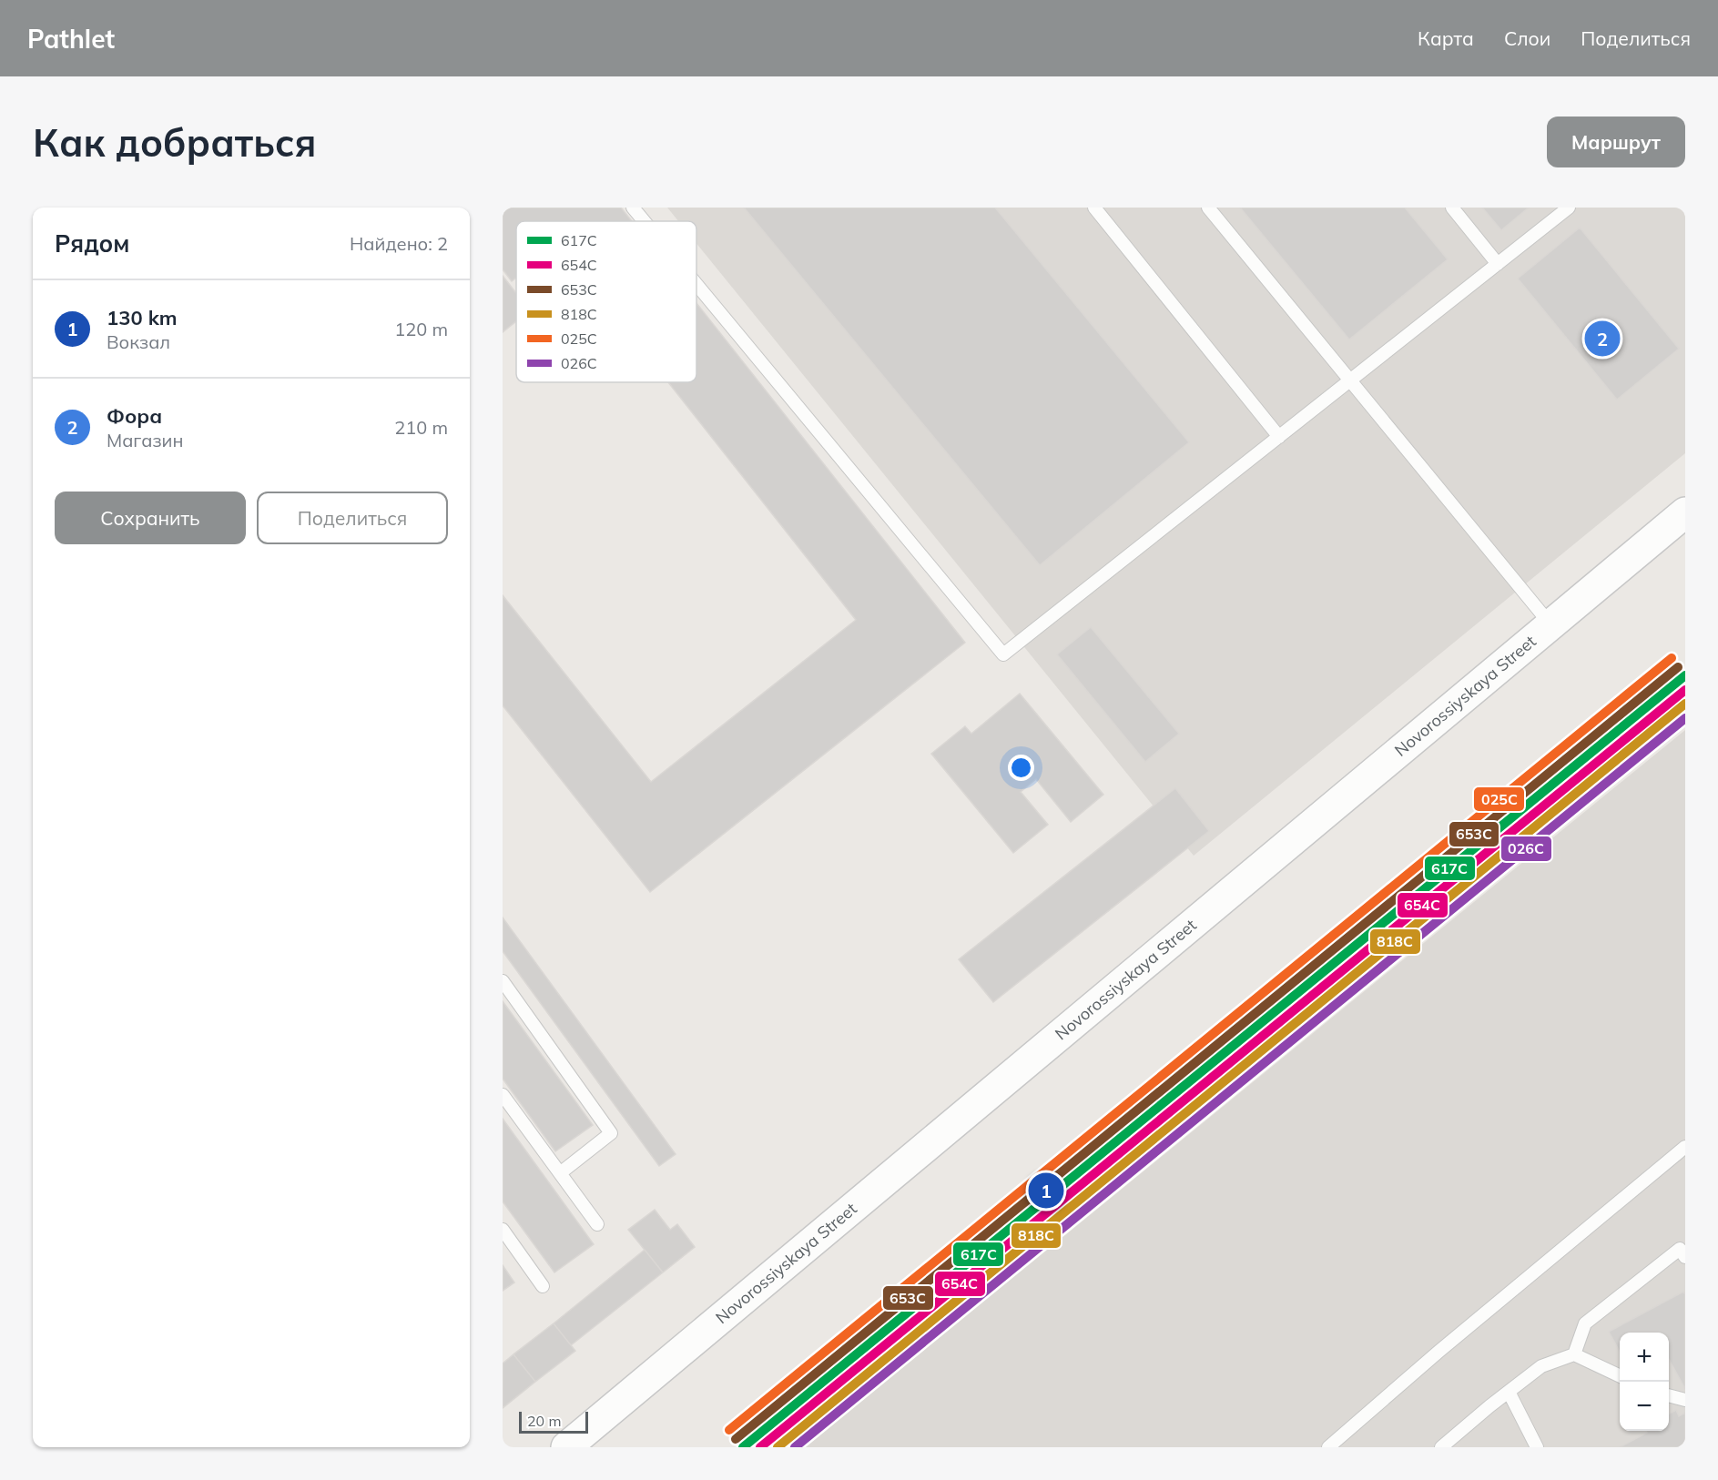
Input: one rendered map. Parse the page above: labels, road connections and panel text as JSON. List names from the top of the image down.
{
  "streets": {
    "street": ["Novorossiyskaya Street"]
  },
  "lines": [
    "transit line 025С",
    "transit line 653С",
    "transit line 617C",
    "transit line 654С",
    "transit line 818С",
    "transit line 026С"
  ],
  "legend": [
    "617C",
    "654С",
    "653С",
    "818С",
    "025С",
    "026С"
  ],
  "scale_bar": "20 m",
  "page": {
    "header": "Pathlet",
    "nav": ["Карта", "Слои", "Поделиться"],
    "buttons": [
      "Маршрут",
      ["Сохранить", "Поделиться"]
    ],
    "title": "Как добраться",
    "heading": ["Рядом", "Найдено: 2"],
    "list": [
      {
        "mark": "1",
        "name": "130 km",
        "note": "Вокзал",
        "value": "120 m"
      },
      {
        "mark": "2",
        "name": "Фора",
        "note": "Магазин",
        "value": "210 m"
      }
    ],
    "pins": ["2", "1"],
    "map_buttons": ["+", "−"],
    "scale": "20 m"
  }
}
